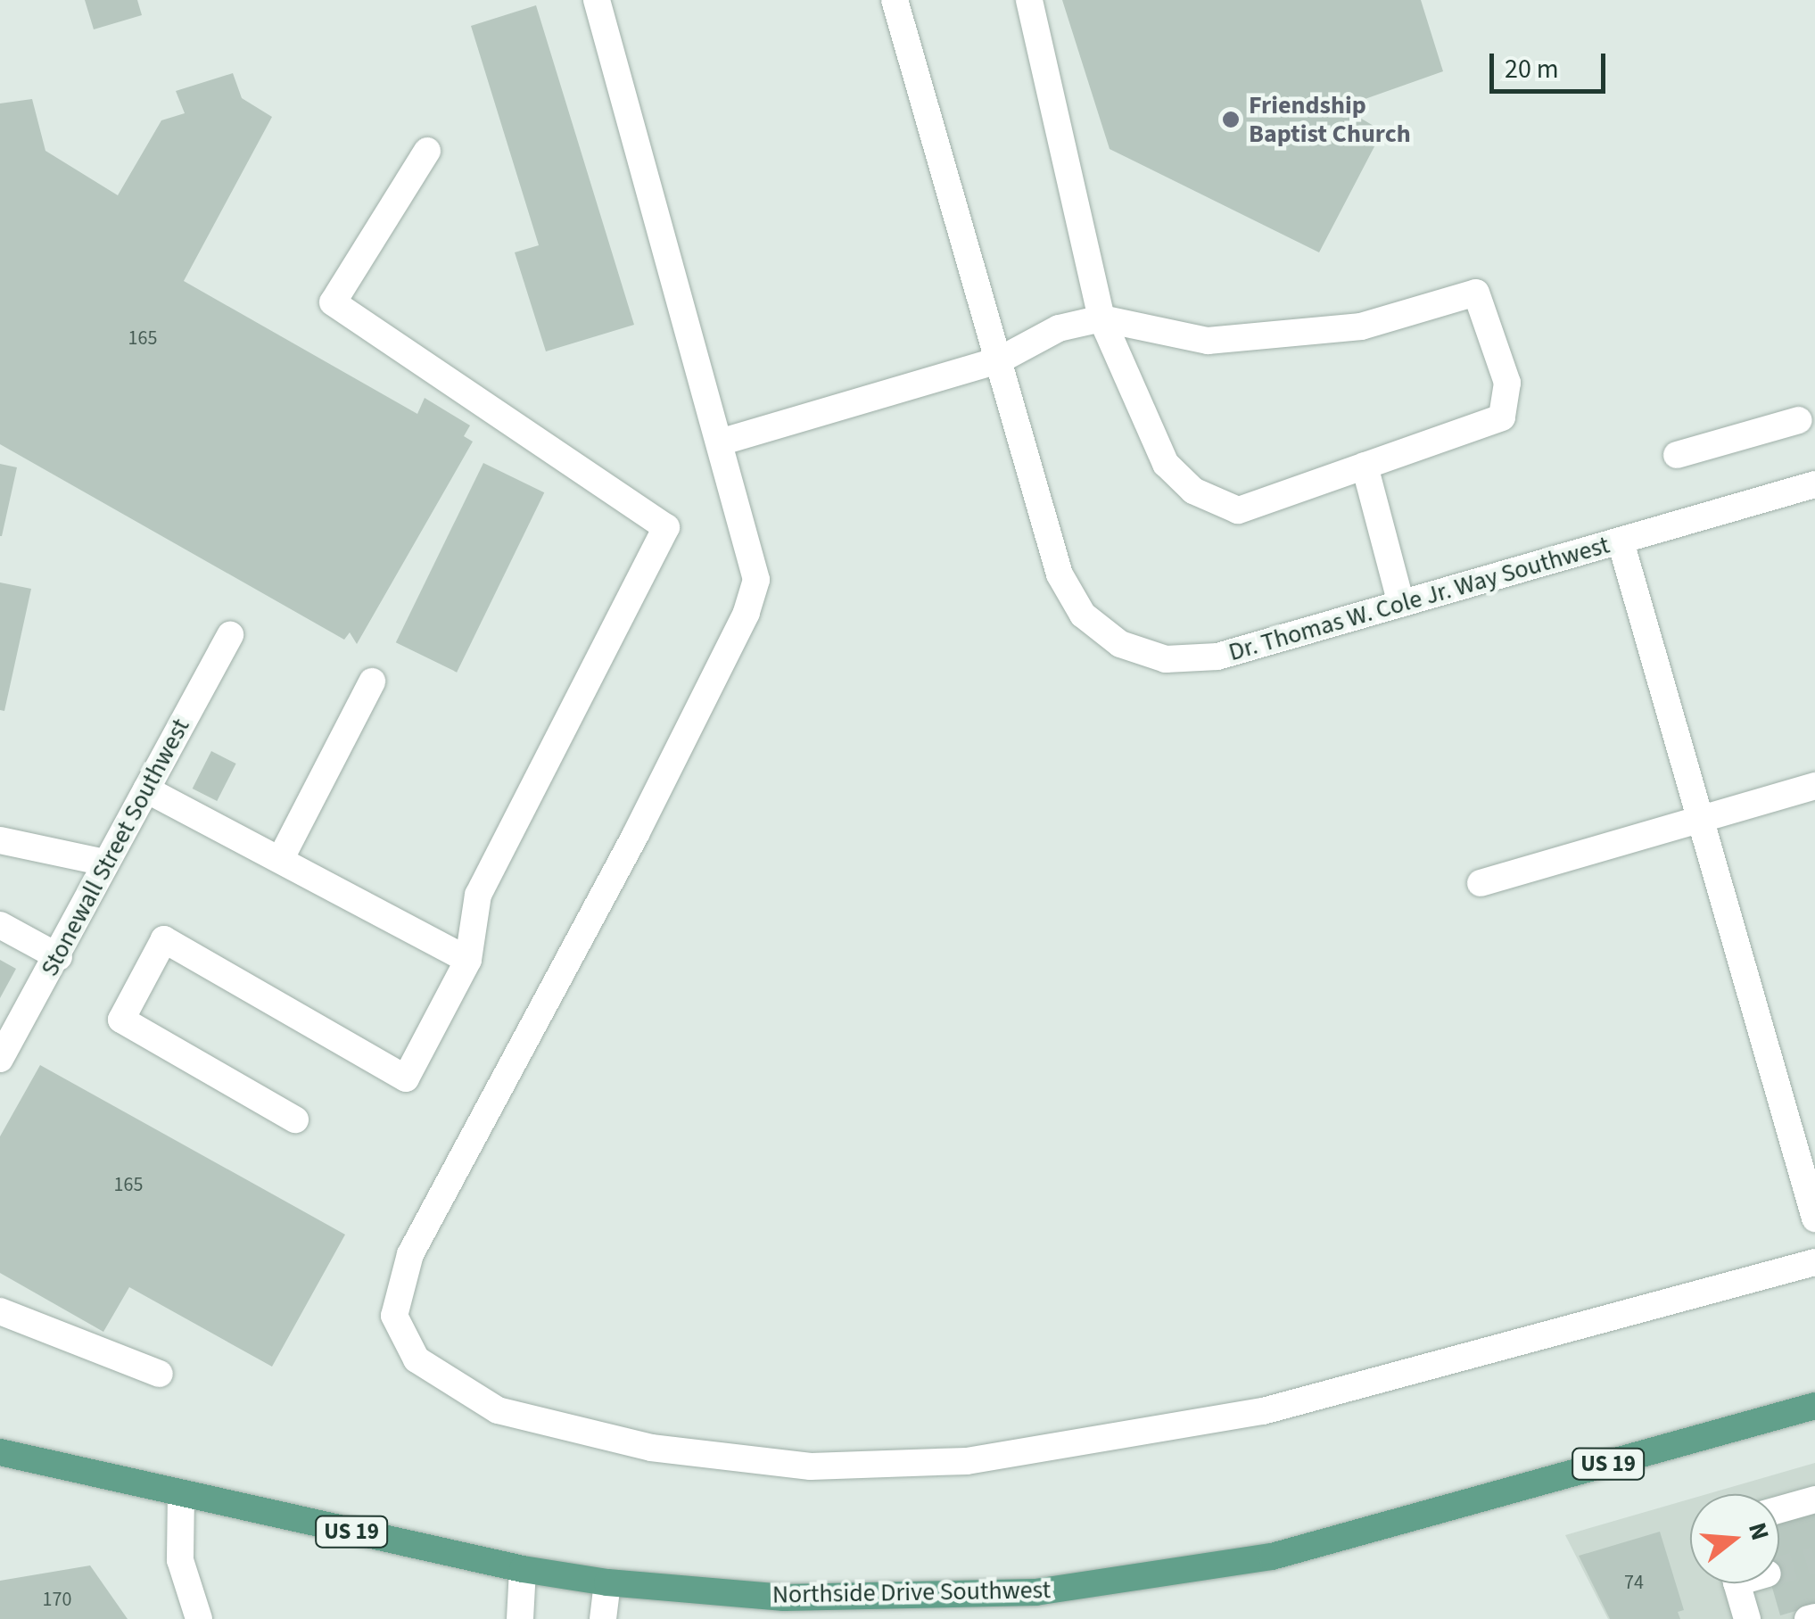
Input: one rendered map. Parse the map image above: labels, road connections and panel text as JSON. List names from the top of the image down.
{
  "streets": {
    "main road": ["US 19", "Northside Drive Southwest"],
    "street": ["Dr. Thomas W. Cole Jr. Way Southwest", "Stonewall Street Southwest"]
  },
  "places": ["Friendship Baptist Church"],
  "house_numbers": [
    "165",
    "165",
    "74",
    "170"
  ],
  "scale_bar": "20 m",
  "north": "right"
}
